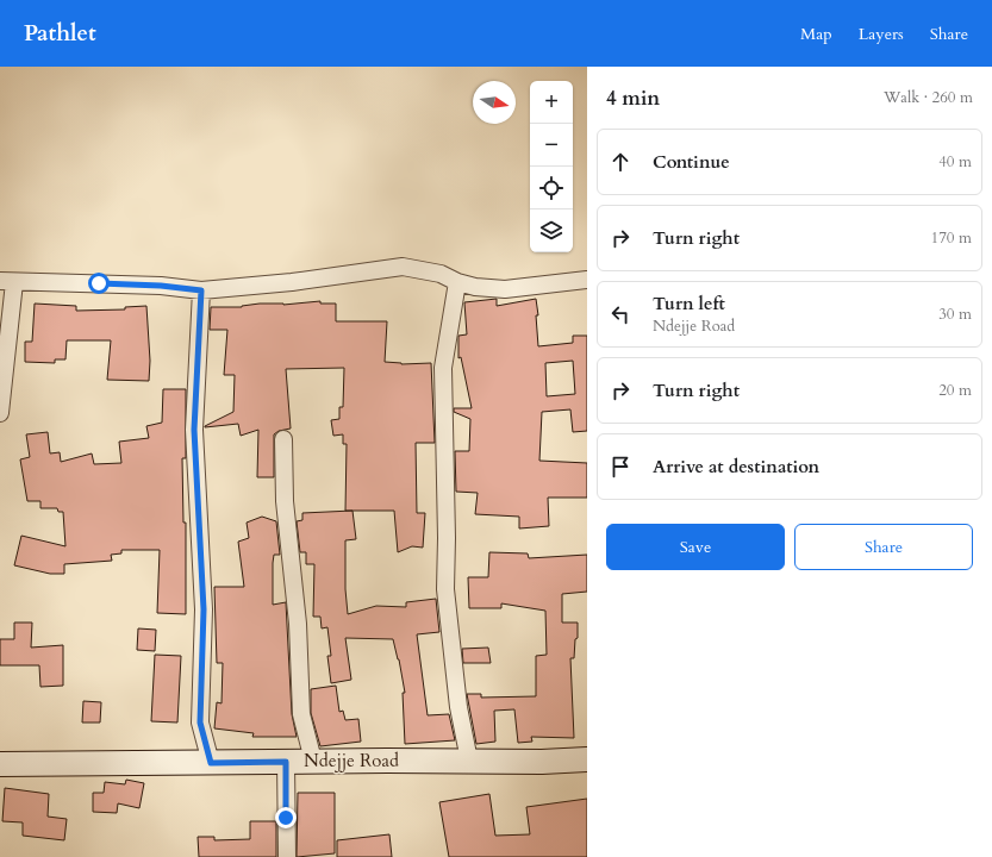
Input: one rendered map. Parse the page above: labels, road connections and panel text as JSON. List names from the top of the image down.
{
  "streets": {
    "street": ["Ndejje Road"]
  },
  "north": "right",
  "page": {
    "header": "Pathlet",
    "nav": ["Map", "Layers", "Share"],
    "heading": ["4 min", "Walk · 260 m"],
    "map_buttons": ["+", "−"],
    "list": [
      ["Continue", "40 m"],
      ["Turn right", "170 m"],
      ["Turn left", "Ndejje Road", "30 m"],
      ["Turn right", "20 m"],
      "Arrive at destination"
    ],
    "buttons": ["Save", "Share"]
  }
}
